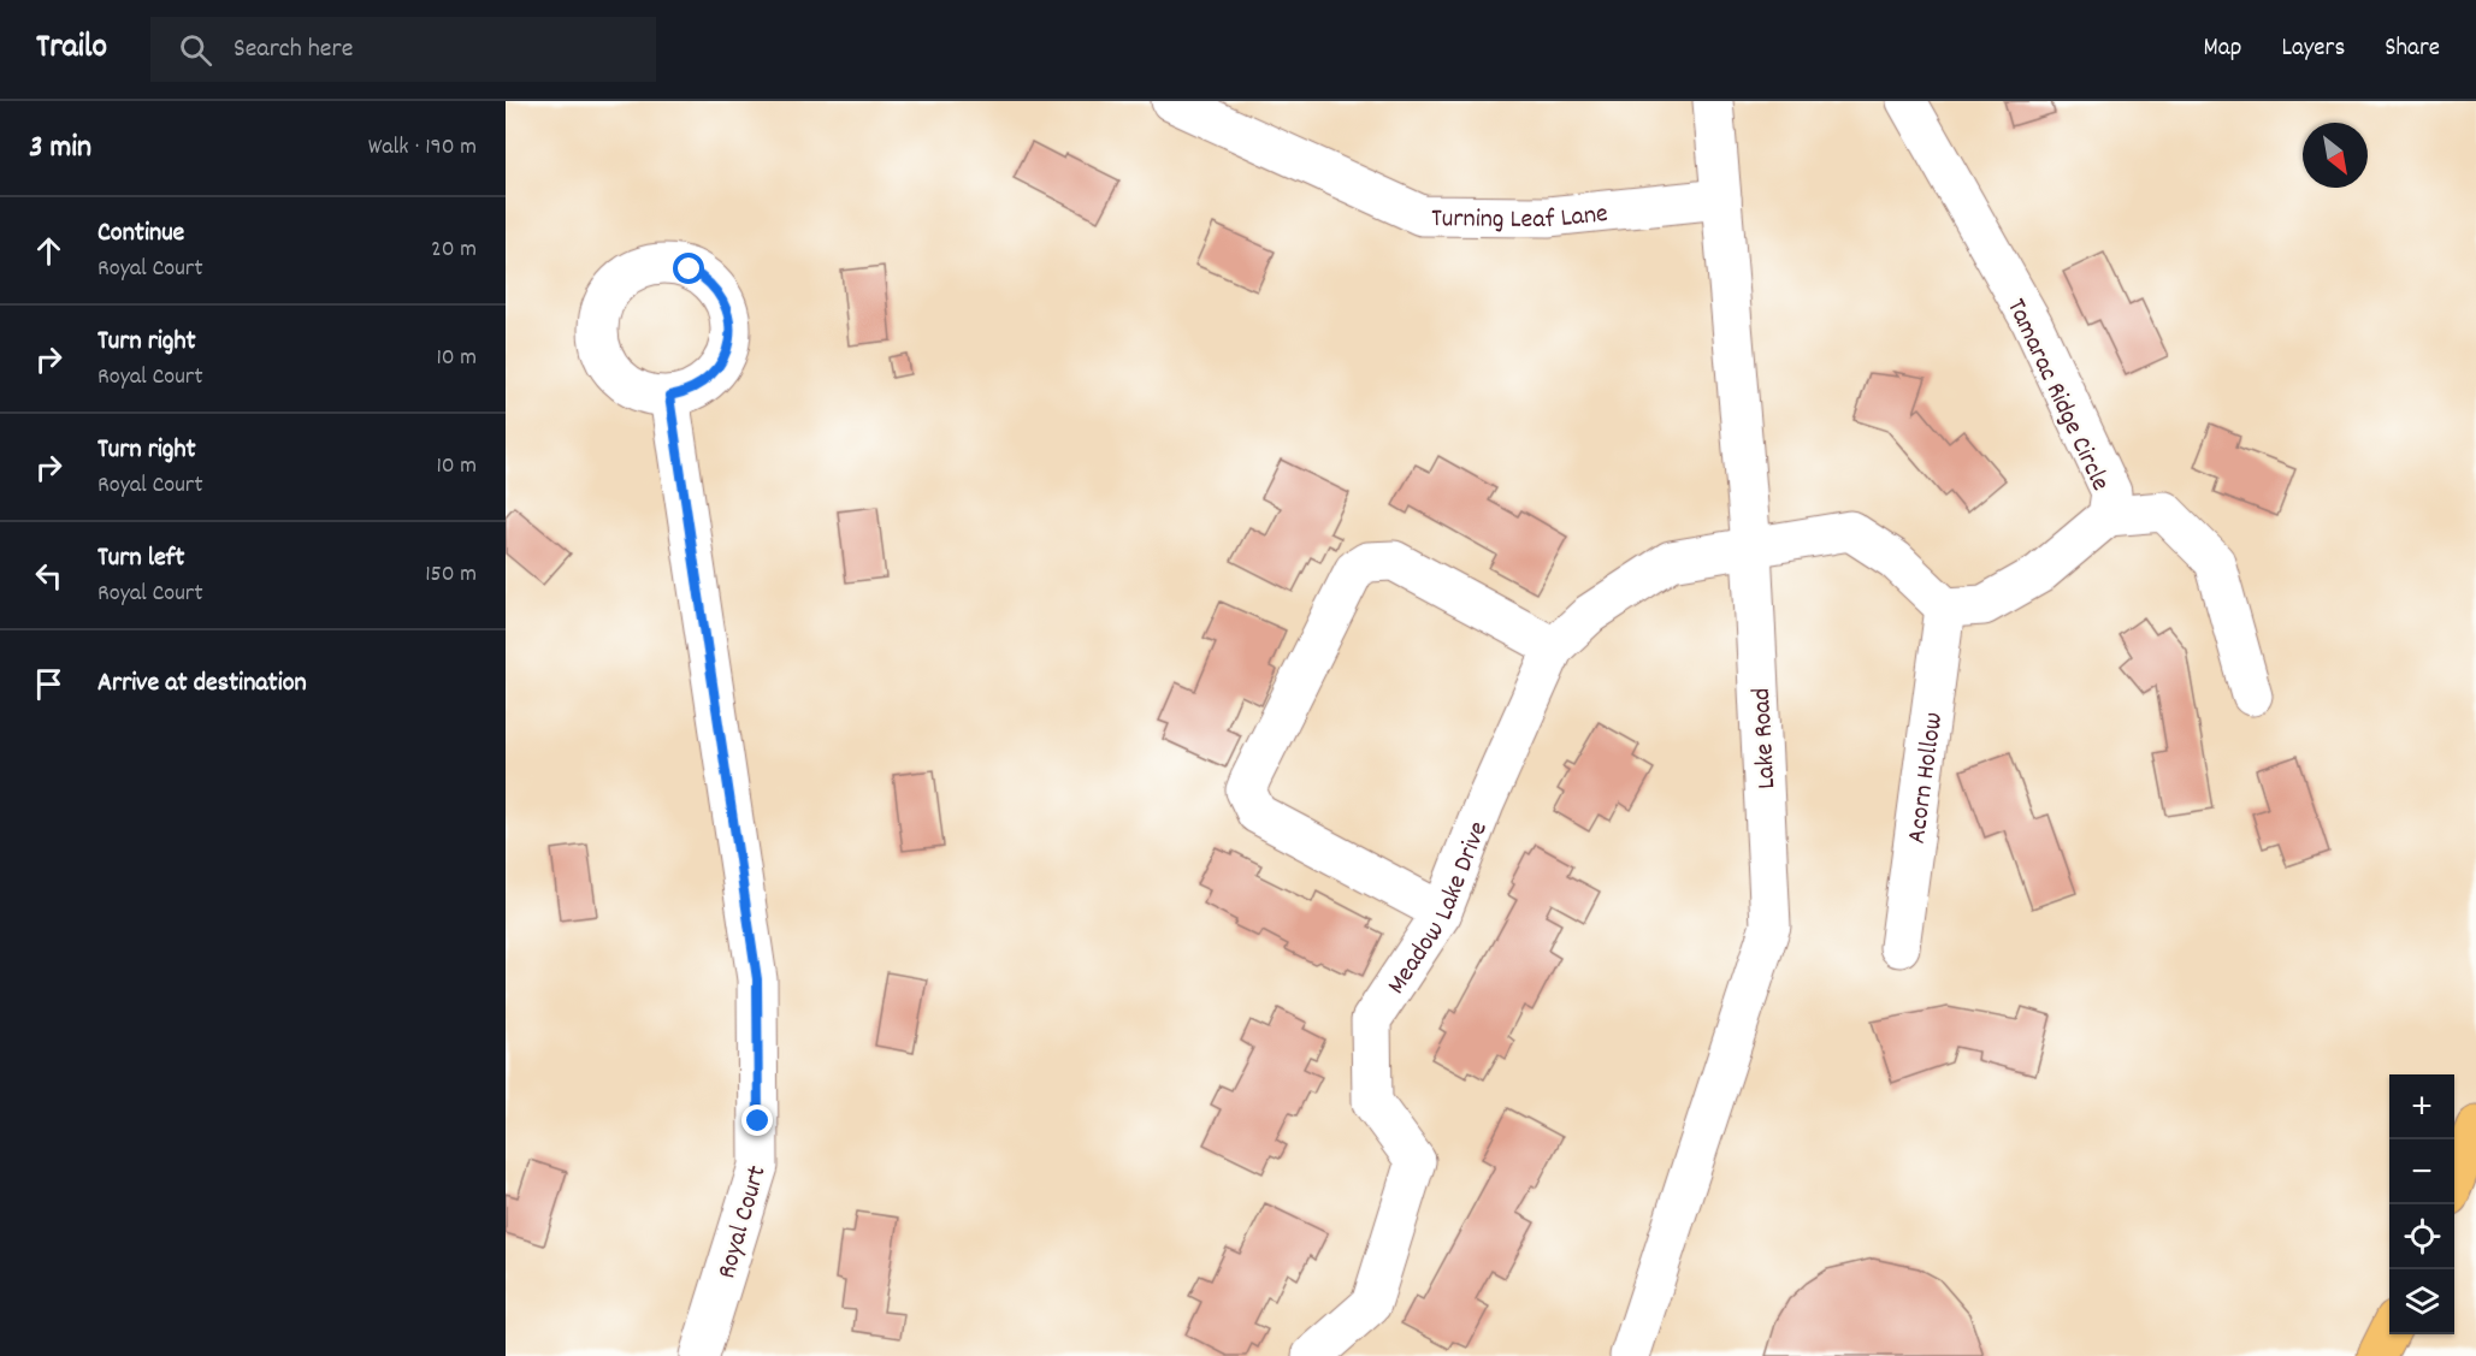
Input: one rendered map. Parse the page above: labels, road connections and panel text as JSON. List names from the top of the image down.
{
  "streets": {
    "street": [
      "Turning Leaf Lane",
      "Tamarac Ridge Circle",
      "Lake Road",
      "Acorn Hollow",
      "Meadow Lake Drive",
      "Royal Court"
    ]
  },
  "crossings": [
    ["Turning Leaf Lane", "Lake Road"],
    ["Tamarac Ridge Circle", "Acorn Hollow"],
    ["Lake Road", "Meadow Lake Drive"]
  ],
  "north": "bottom right",
  "page": {
    "header": "Trailo",
    "search": "Search here",
    "nav": ["Map", "Layers", "Share"],
    "heading": ["3 min", "Walk · 190 m"],
    "list": [
      ["Continue", "Royal Court", "20 m"],
      ["Turn right", "Royal Court", "10 m"],
      ["Turn right", "Royal Court", "10 m"],
      ["Turn left", "Royal Court", "150 m"],
      "Arrive at destination"
    ],
    "map_buttons": ["+", "−"]
  }
}
